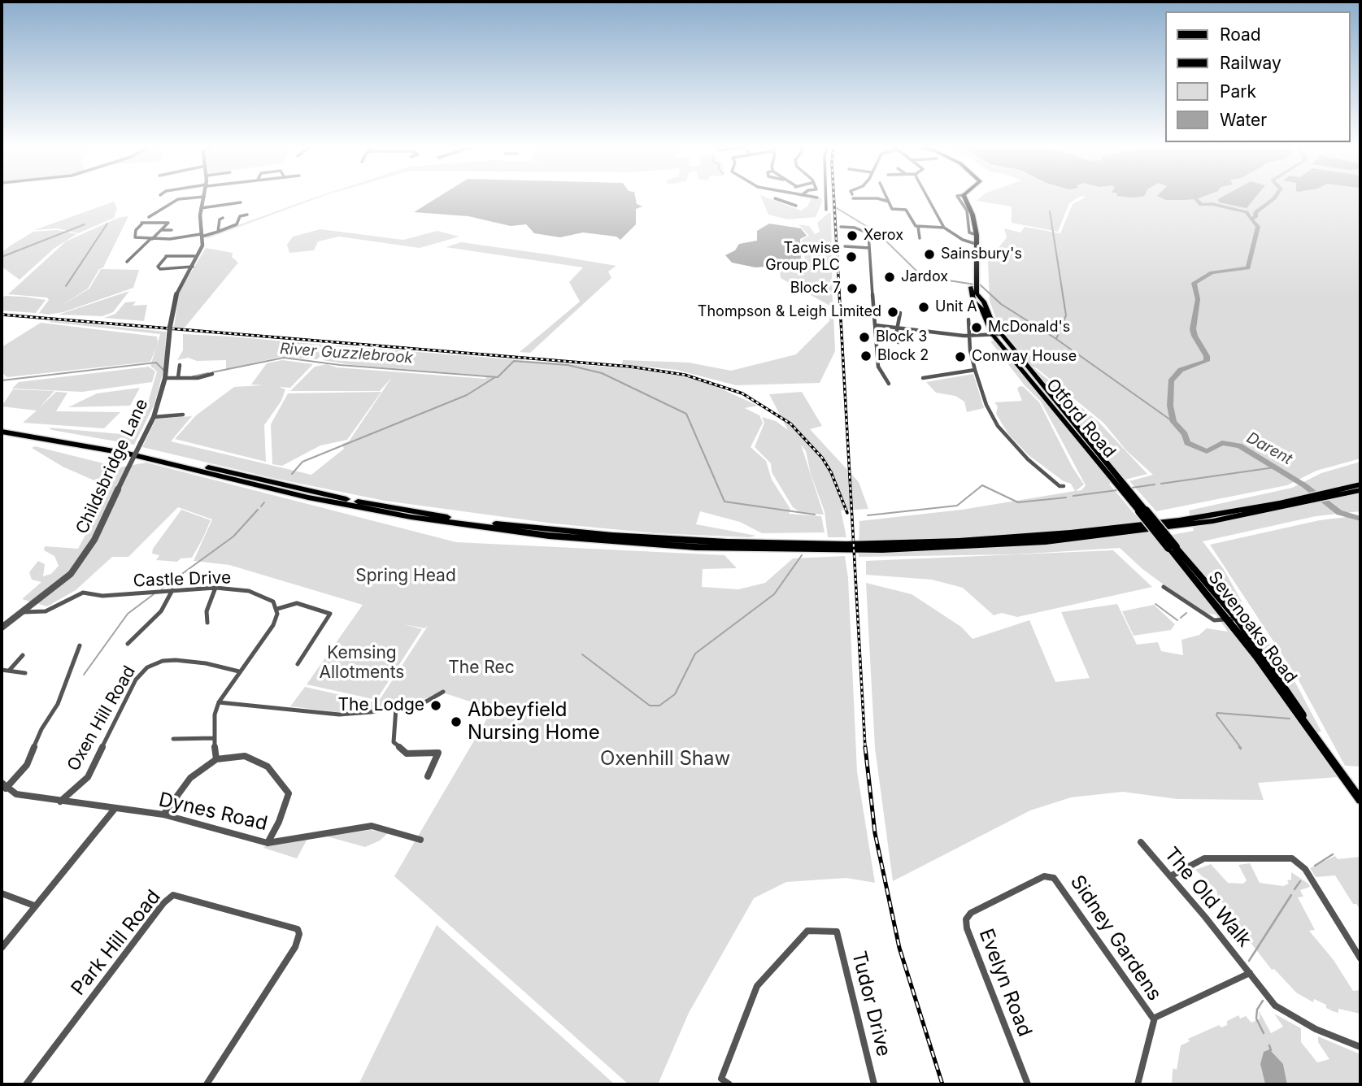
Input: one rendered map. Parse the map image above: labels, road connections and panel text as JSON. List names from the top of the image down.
{
  "streets": {
    "main road": ["Otford Road", "Sevenoaks Road"],
    "street": [
      "Childsbridge Lane",
      "Castle Drive",
      "Oxen Hill Road",
      "Dynes Road",
      "The Old Walk",
      "Sidney Gardens",
      "Park Hill Road",
      "Evelyn Road",
      "Tudor Drive"
    ]
  },
  "crossings": [
    ["Otford Road", "Sevenoaks Road"],
    ["Childsbridge Lane", "Castle Drive"],
    ["Oxen Hill Road", "Dynes Road"],
    ["Sidney Gardens", "Evelyn Road"]
  ],
  "water": ["River Guzzlebrook", "Darent"],
  "parks": [
    "Spring Head",
    "Kemsing Allotments",
    "The Rec",
    "Oxenhill Shaw"
  ],
  "places": [
    "Xerox",
    "Sainsbury's",
    "Tacwise Group PLC",
    "Jardox",
    "Block 7",
    "Unit A",
    "Thompson & Leigh Limited",
    "McDonald's",
    "Block 3",
    "Block 2",
    "Conway House",
    "The Lodge",
    "Abbeyfield Nursing Home"
  ],
  "legend": [
    "Road",
    "Railway",
    "Park",
    "Water"
  ]
}
